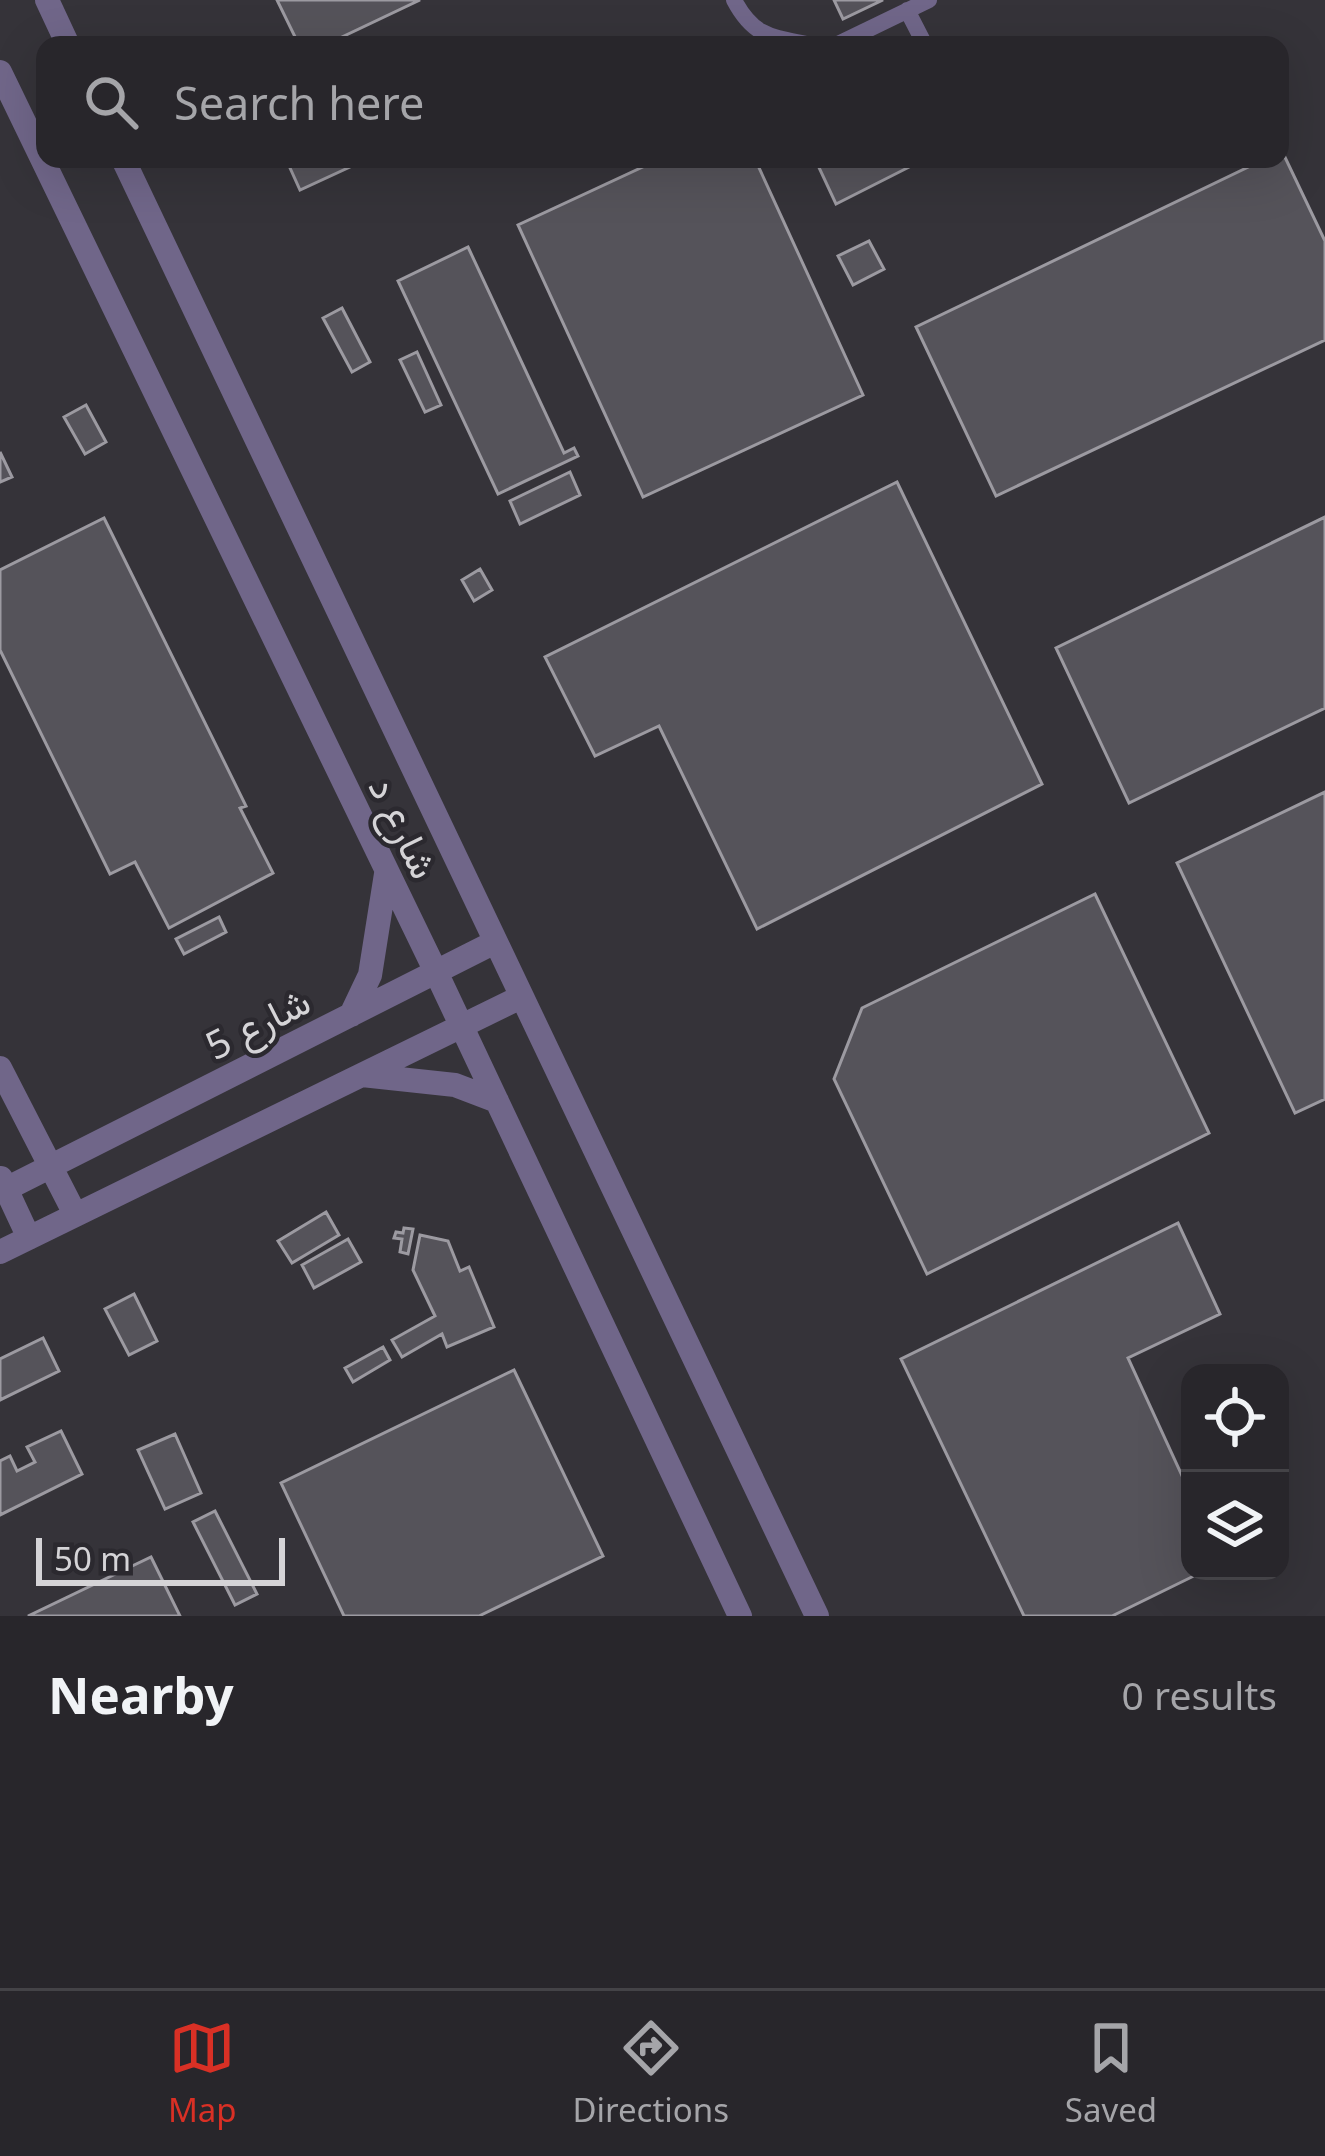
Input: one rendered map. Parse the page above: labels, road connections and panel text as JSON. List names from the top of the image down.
{
  "streets": {
    "street": ["شارع د", "شارع 5"]
  },
  "crossings": [
    ["شارع د", "شارع 5"]
  ],
  "scale_bar": "50 m",
  "page": {
    "search": "Search here",
    "scale": "50 m",
    "heading": ["Nearby", "0 results"],
    "nav": ["Map", "Directions", "Saved"]
  }
}
